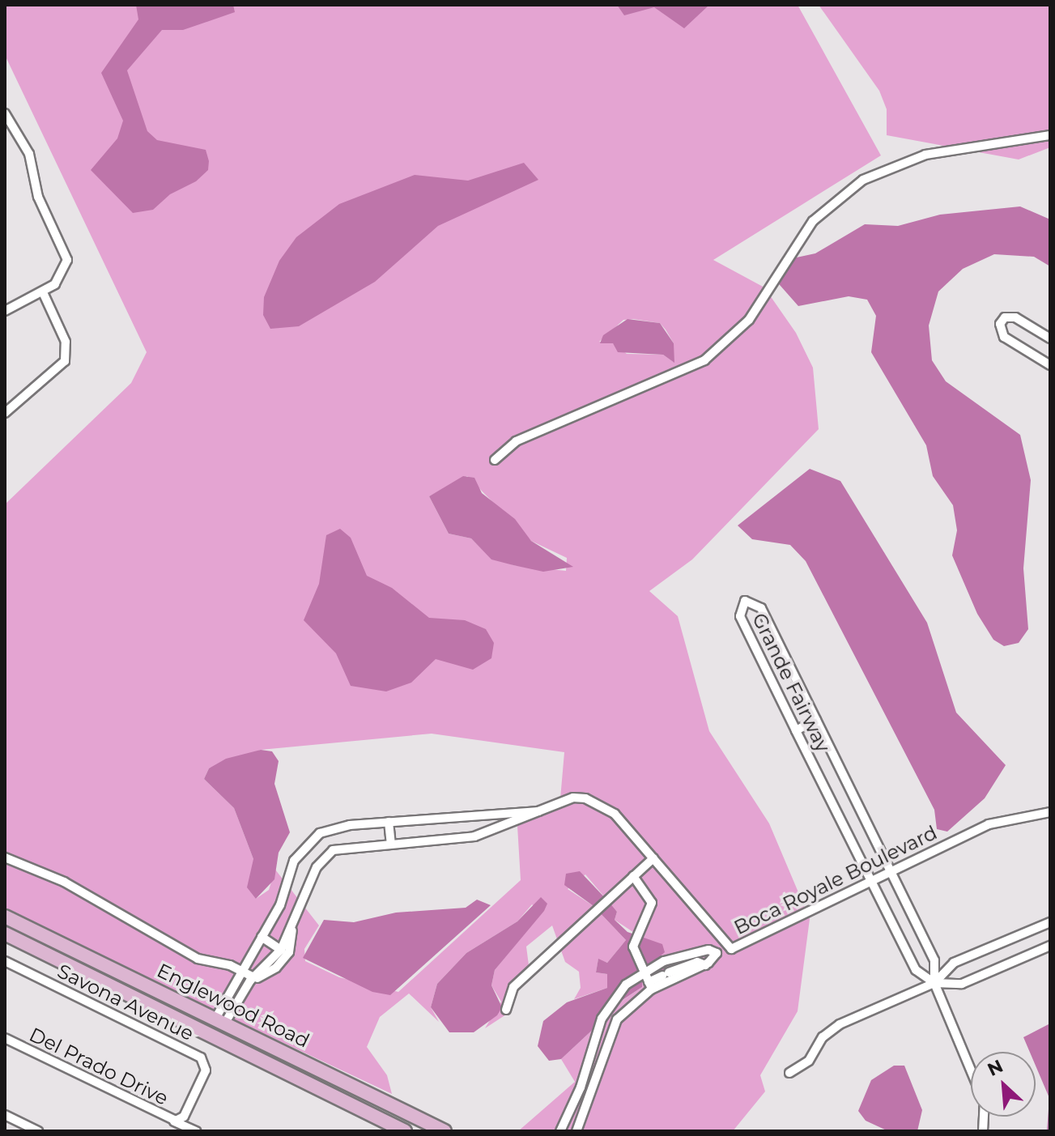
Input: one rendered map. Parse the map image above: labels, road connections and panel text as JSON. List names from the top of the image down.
{
  "streets": {
    "main road": ["Englewood Road"],
    "street": [
      "Grande Fairway",
      "Boca Royale Boulevard",
      "Savona Avenue",
      "Del Prado Drive"
    ]
  },
  "crossings": [
    ["Grande Fairway", "Boca Royale Boulevard"],
    ["Boca Royale Boulevard", "Englewood Road"],
    ["Savona Avenue", "Del Prado Drive"]
  ],
  "north": "top left"
}
